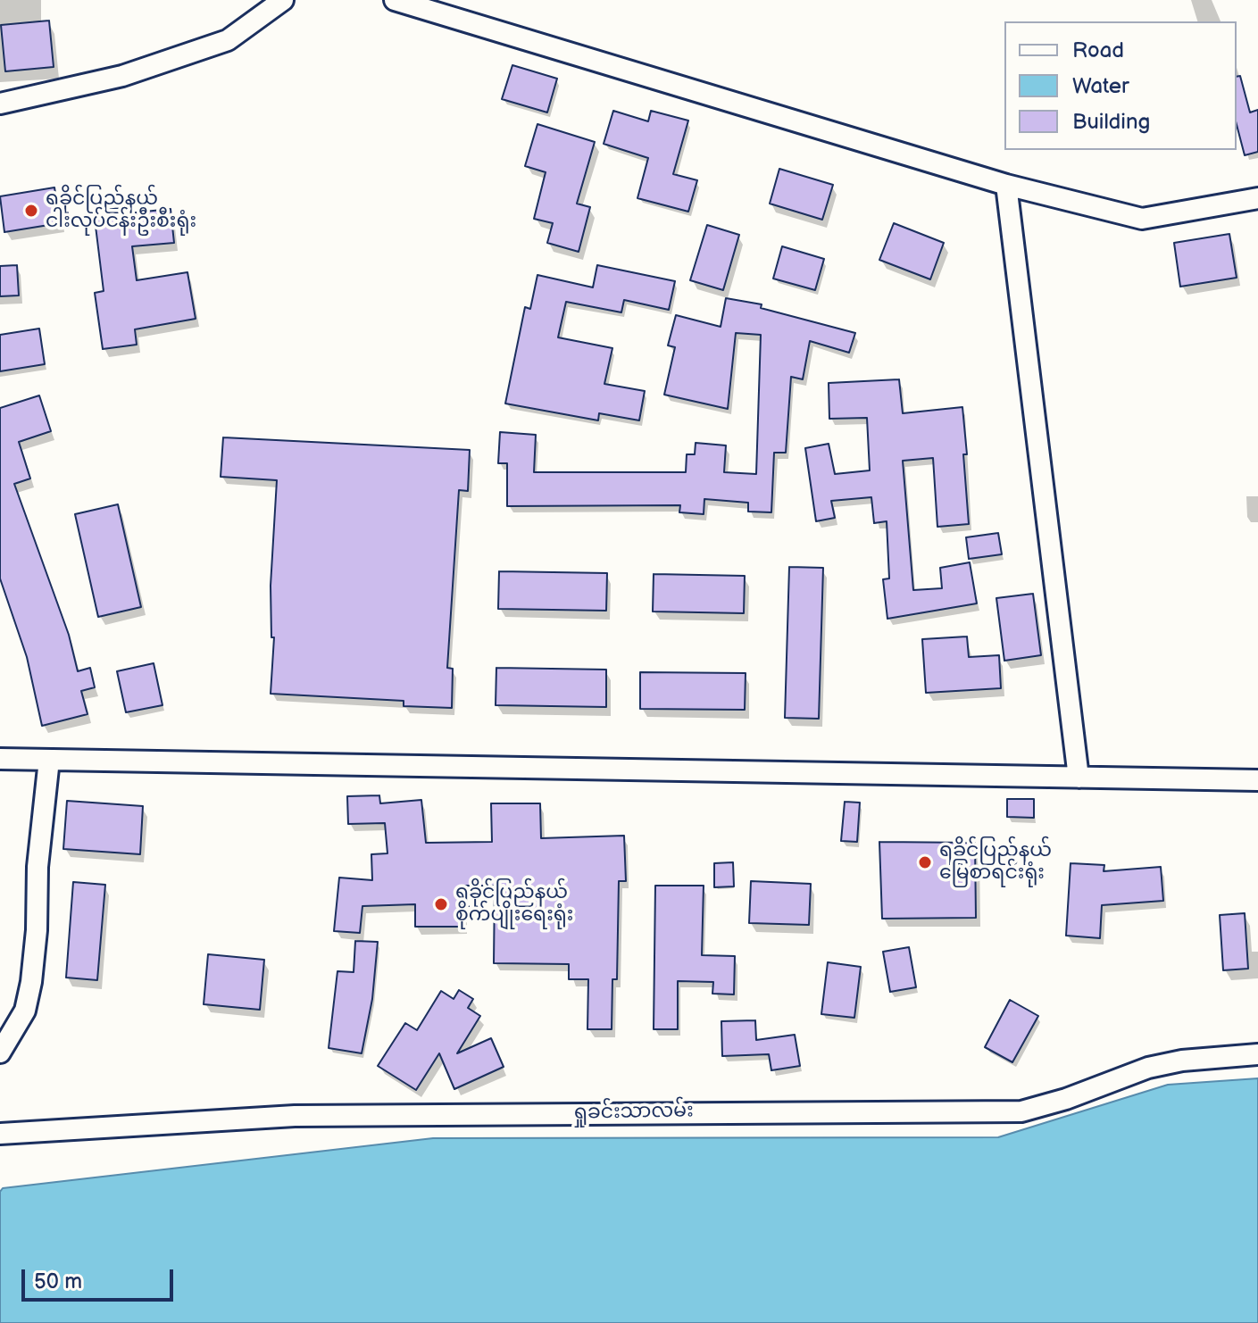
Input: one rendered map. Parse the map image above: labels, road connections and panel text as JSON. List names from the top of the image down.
{
  "streets": {
    "street": ["ရှုခင်းသာလမ်း"]
  },
  "places": ["ရခိုင်ပြည်နယ် ငါးလုပ်ငန်းဦးစီးရုံး", "ရခိုင်ပြည်နယ် မြေစာရင်းရုံး", "ရခိုင်ပြည်နယ် စိုက်ပျိုးရေးရုံး"],
  "legend": ["Road", "Water", "Building"],
  "scale_bar": "50 m"
}
